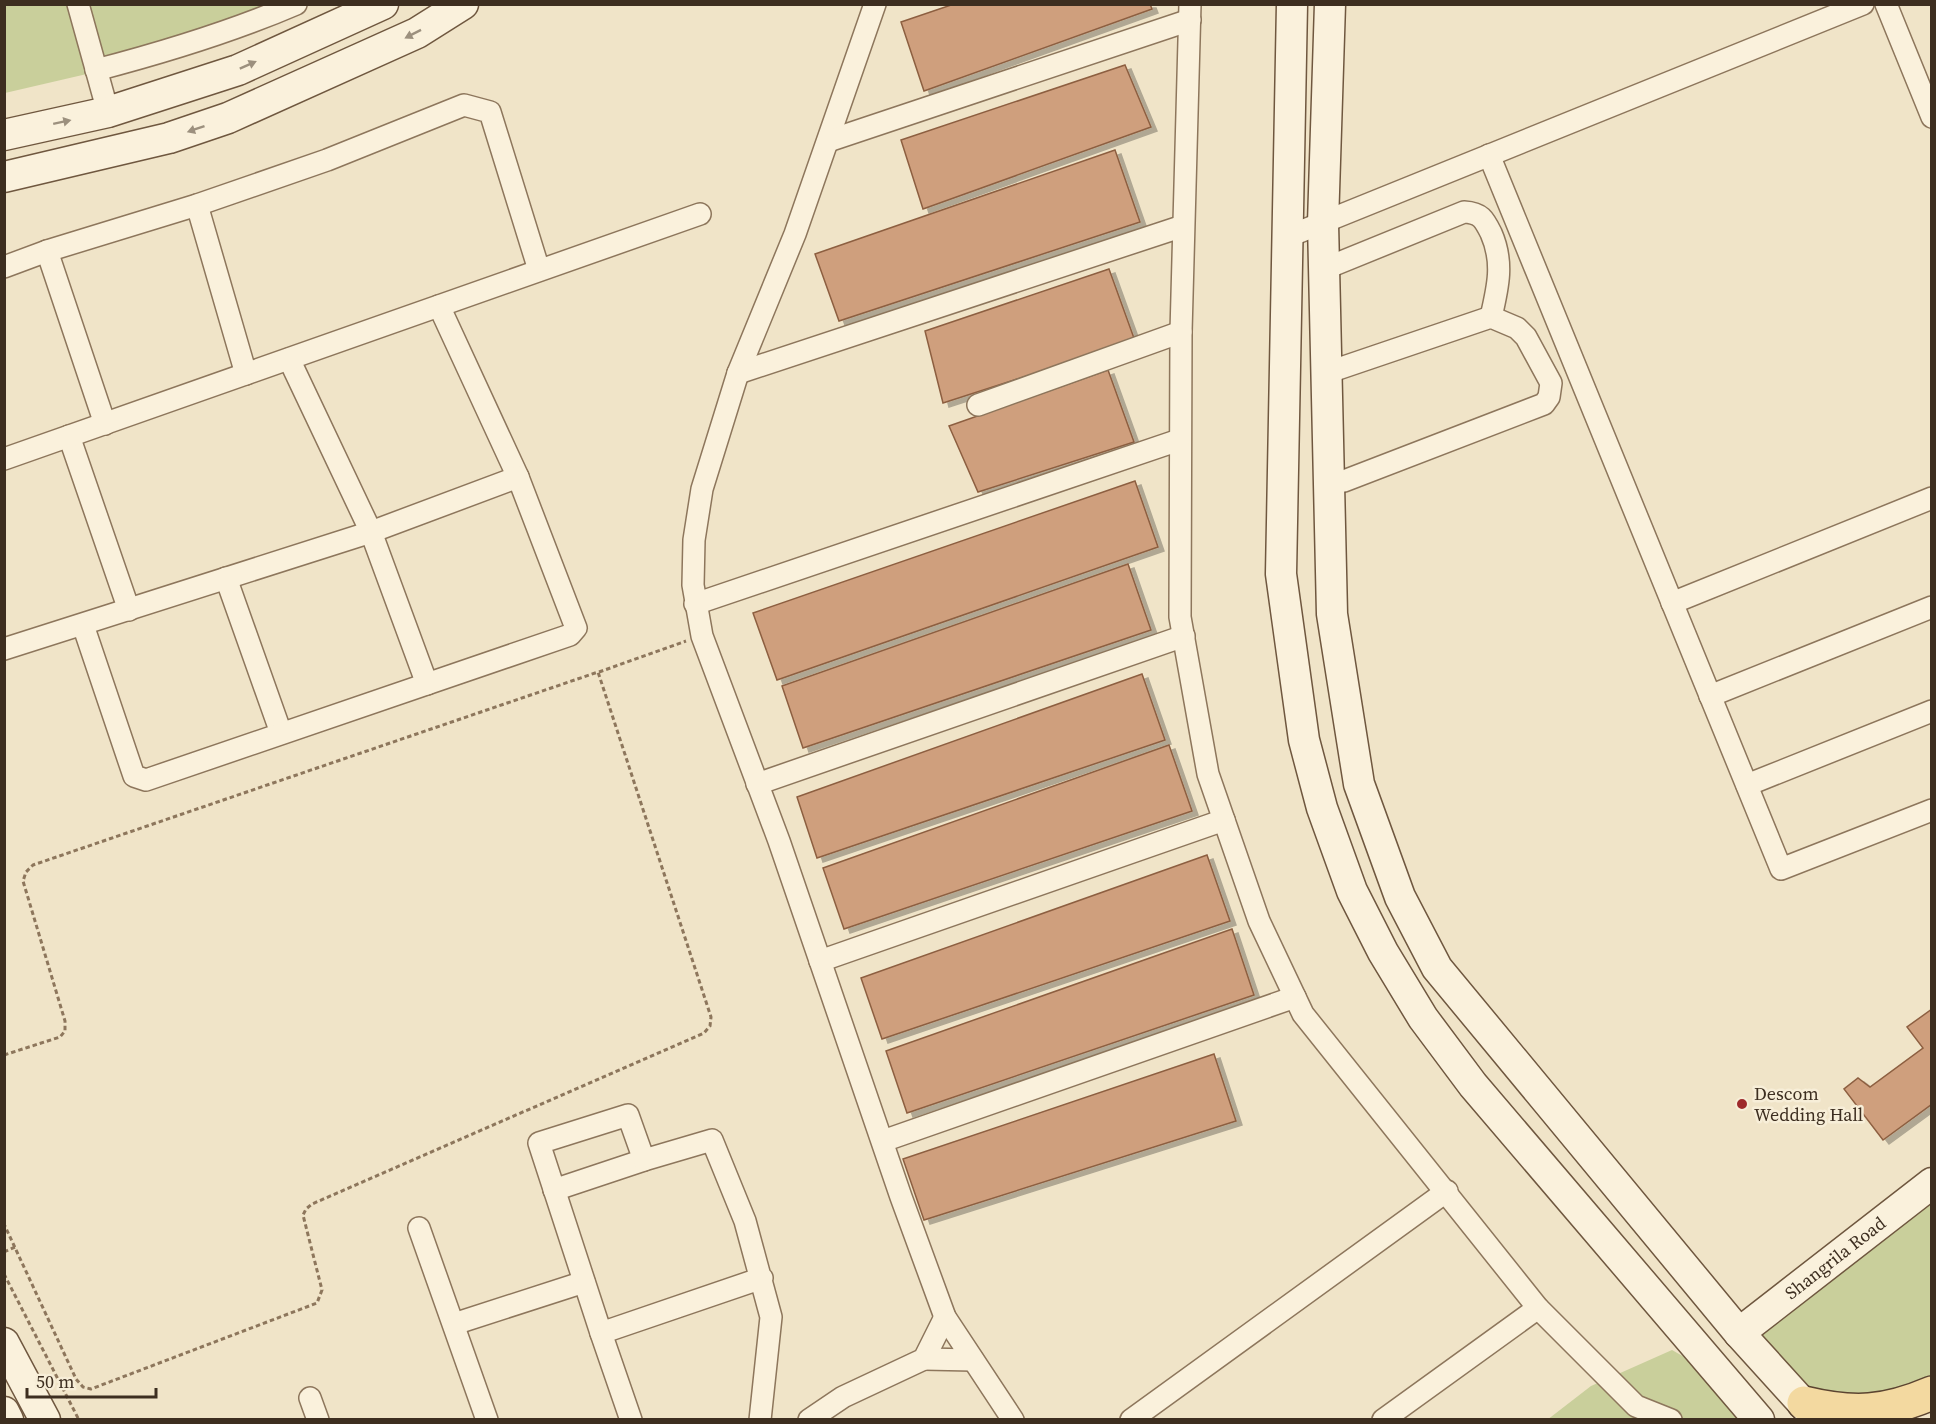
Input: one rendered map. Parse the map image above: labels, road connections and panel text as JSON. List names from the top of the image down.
{
  "streets": {
    "street": ["Shangrila Road"]
  },
  "places": ["Descom Wedding Hall"],
  "scale_bar": "50 m"
}
